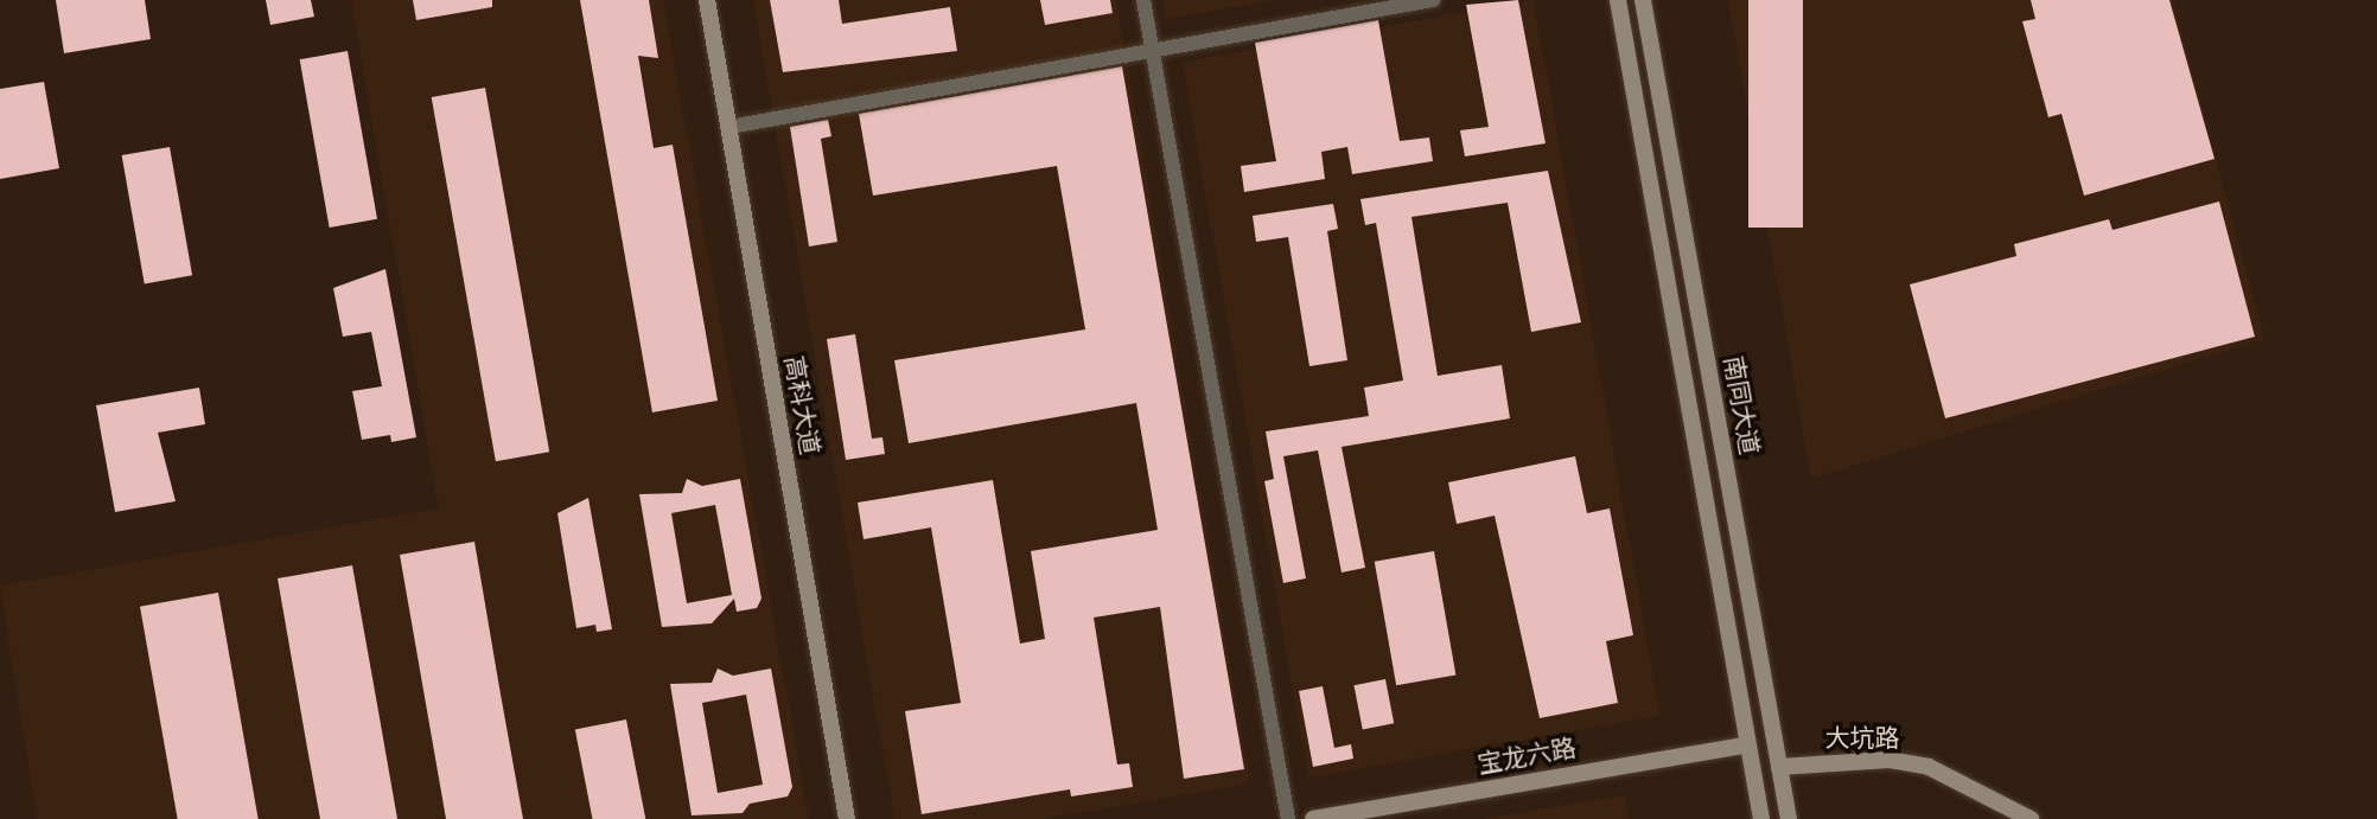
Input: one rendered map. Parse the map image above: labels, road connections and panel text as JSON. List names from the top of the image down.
{
  "streets": {
    "main road": [
      "高科大道",
      "南同大道",
      "大坑路",
      "宝龙六路"
    ]
  },
  "crossings": [
    ["南同大道", "大坑路"],
    ["南同大道", "宝龙六路"]
  ]
}
